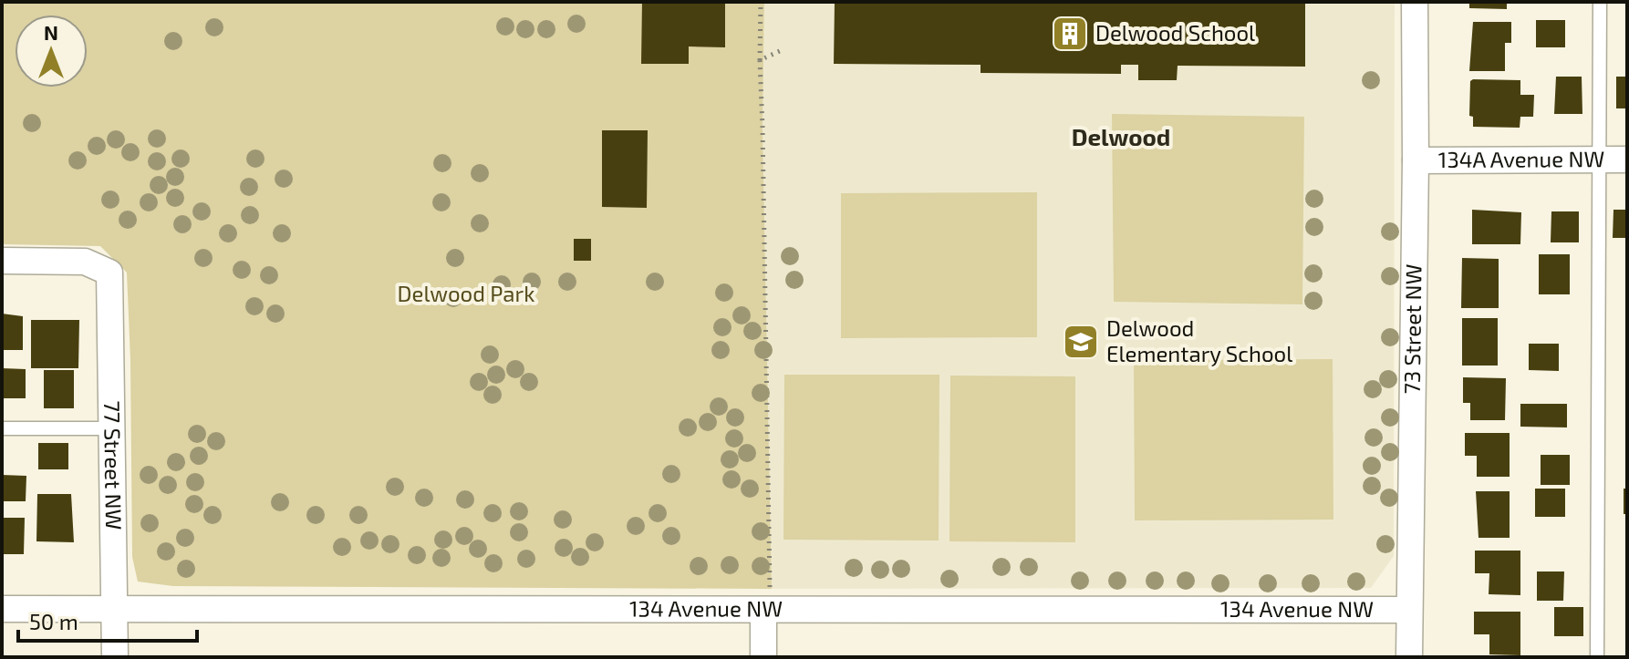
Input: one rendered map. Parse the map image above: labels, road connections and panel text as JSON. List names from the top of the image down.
{
  "streets": {
    "street": [
      "134A Avenue NW",
      "73 Street NW",
      "77 Street NW",
      "134 Avenue NW"
    ]
  },
  "crossings": [
    ["134A Avenue NW", "73 Street NW"],
    ["73 Street NW", "134 Avenue NW"],
    ["77 Street NW", "134 Avenue NW"]
  ],
  "districts": ["Delwood"],
  "parks": ["Delwood Park"],
  "places": {
    "building": ["Delwood School"],
    "school or university": ["Delwood Elementary School"]
  },
  "scale_bar": "50 m",
  "north": "top"
}
